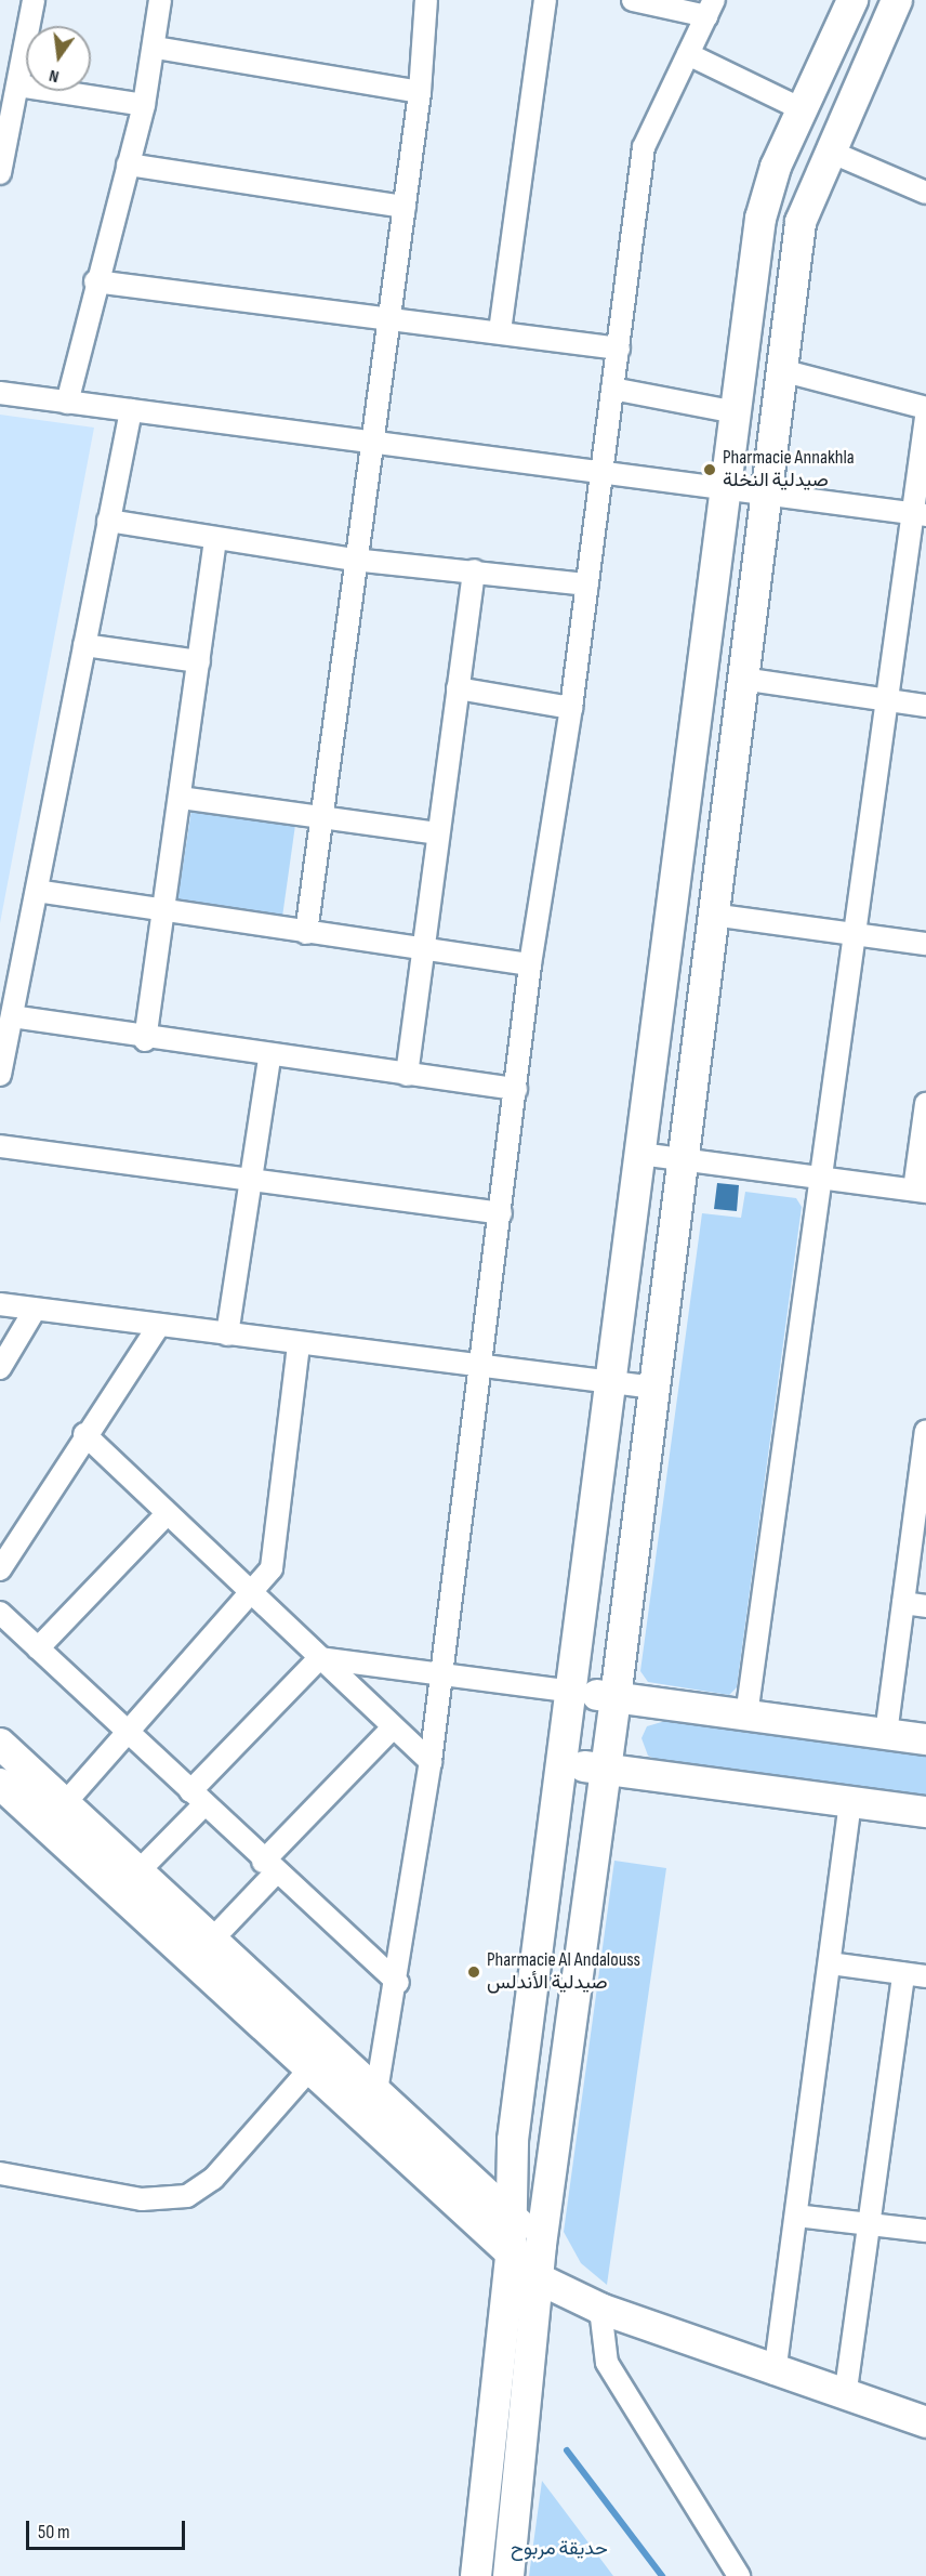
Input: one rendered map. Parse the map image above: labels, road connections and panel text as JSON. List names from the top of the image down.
{
  "parks": ["حديقة مربوح"],
  "places": ["Pharmacie Annakhla صيدلية النخلة", "Pharmacie Al Andalouss صيدلية الأندلس"],
  "scale_bar": "50 m",
  "north": "bottom"
}
